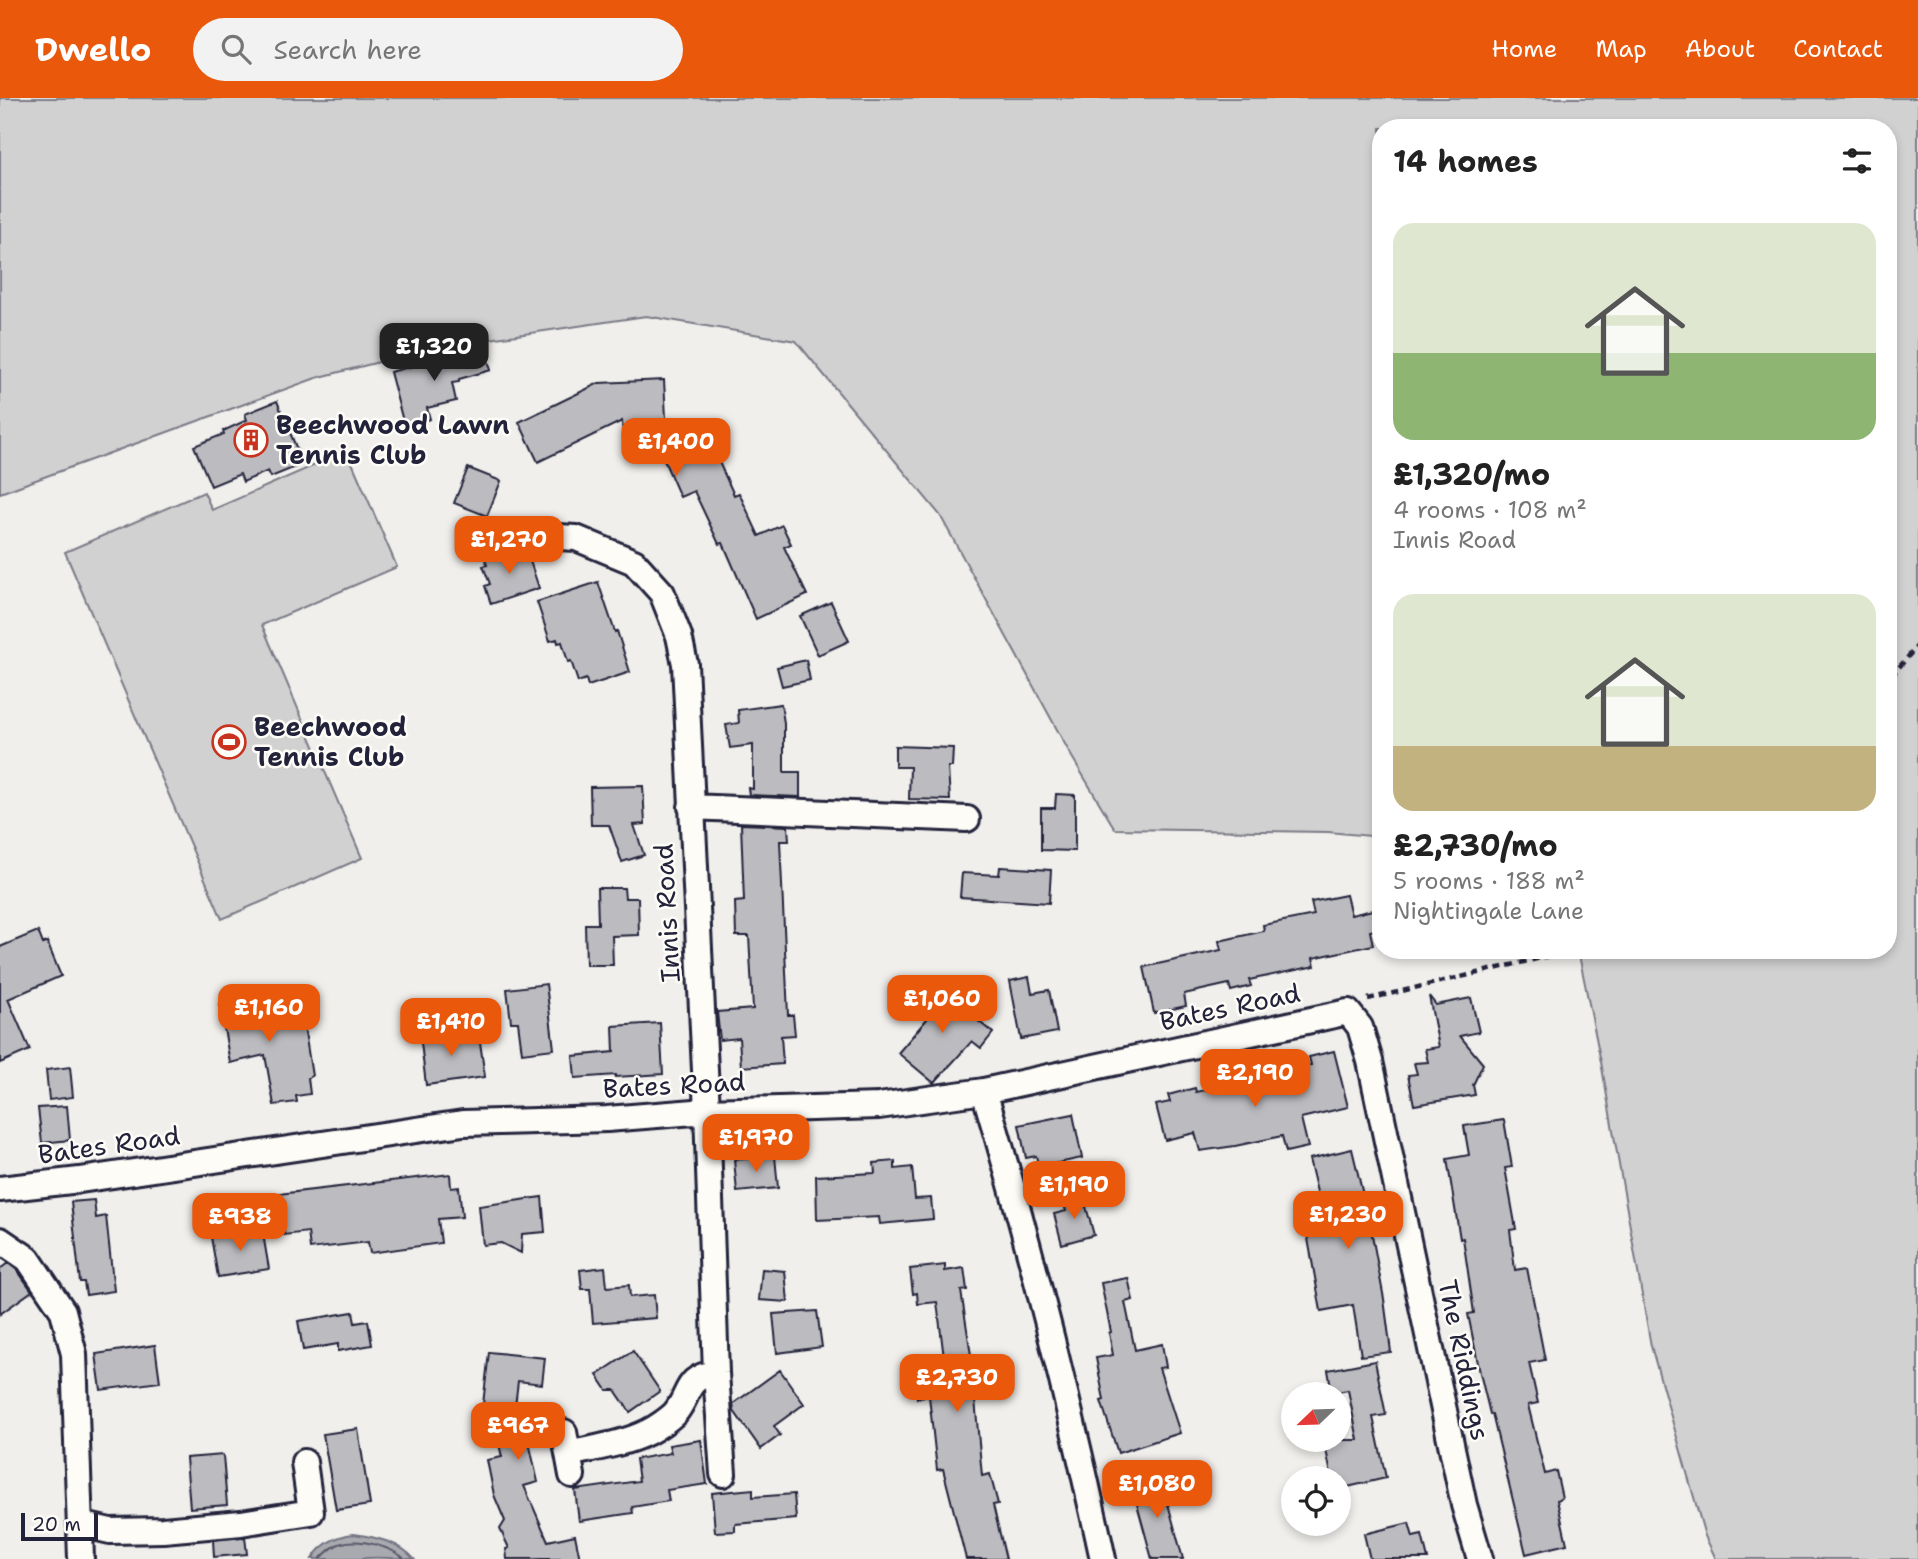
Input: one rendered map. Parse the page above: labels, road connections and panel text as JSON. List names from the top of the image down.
{
  "streets": {
    "street": ["Innis Road", "Bates Road", "The Riddings"]
  },
  "crossings": [
    ["Innis Road", "Bates Road"],
    ["Bates Road", "The Riddings"]
  ],
  "places": {
    "building": ["Beechwood Lawn Tennis Club"],
    "sports": ["Beechwood Tennis Club"]
  },
  "scale_bar": "20 m",
  "north": "bottom left",
  "page": {
    "header": "Dwello",
    "search": "Search here",
    "nav": [
      "Home",
      "Map",
      "About",
      "Contact"
    ],
    "heading": "14 homes",
    "list": [
      {
        "name": "£1,320/mo",
        "note": "4 rooms · 108 m² · Innis Road"
      },
      {
        "name": "£2,730/mo",
        "note": "5 rooms · 188 m² · Nightingale Lane"
      }
    ],
    "price": [
      "£1,320",
      "£1,400",
      "£1,270",
      "£1,060",
      "£1,160",
      "£1,410",
      "£2,190",
      "£1,970",
      "£1,190",
      "£1,230",
      "£938",
      "£2,730",
      "£967",
      "£1,080"
    ],
    "scale": "20 m"
  }
}
